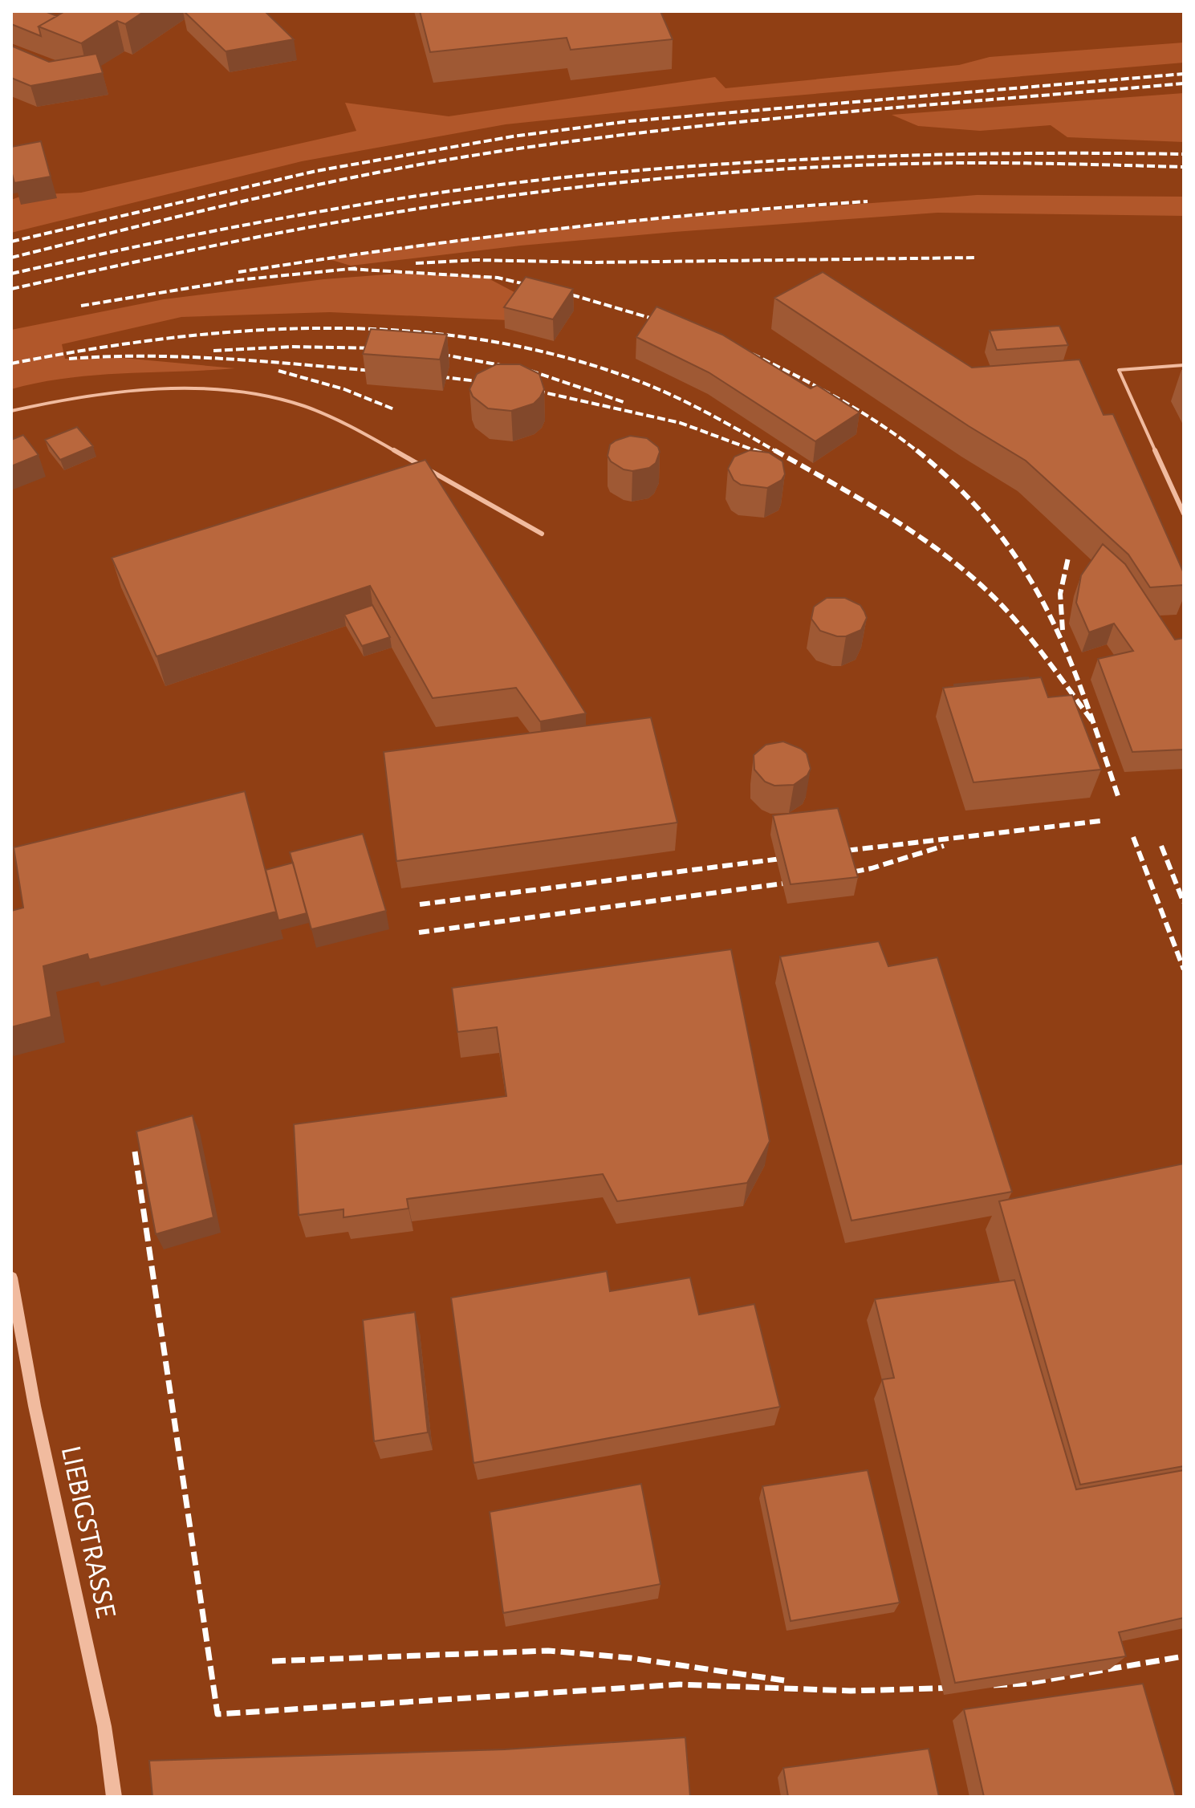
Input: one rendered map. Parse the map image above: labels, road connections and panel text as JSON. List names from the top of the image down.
{
  "streets": {
    "street": ["LIEBIGSTRASSE"]
  }
}
